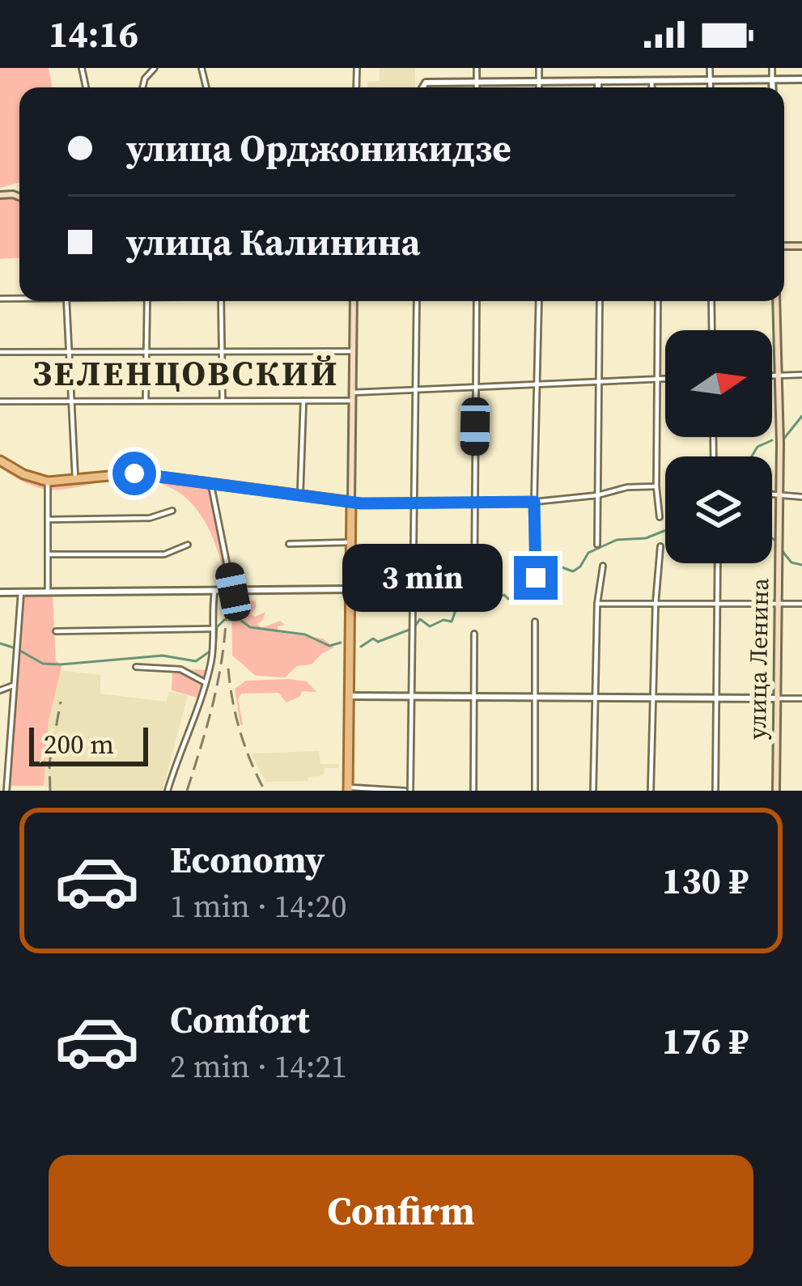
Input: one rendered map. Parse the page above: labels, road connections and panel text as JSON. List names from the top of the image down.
{
  "streets": {
    "main road": ["улица Ленина"]
  },
  "districts": ["ЗЕЛЕНЦОВСКИЙ"],
  "scale_bar": "200 m",
  "north": "right",
  "page": {
    "status": "14:16",
    "banner": ["улица Орджоникидзе", "улица Калинина"],
    "bubble": "3 min",
    "scale": "200 m",
    "list": [
      {
        "name": "Economy",
        "note": "1 min · 14:20",
        "value": "130 ₽"
      },
      {
        "name": "Comfort",
        "note": "2 min · 14:21",
        "value": "176 ₽"
      }
    ],
    "buttons": "Confirm"
  }
}
